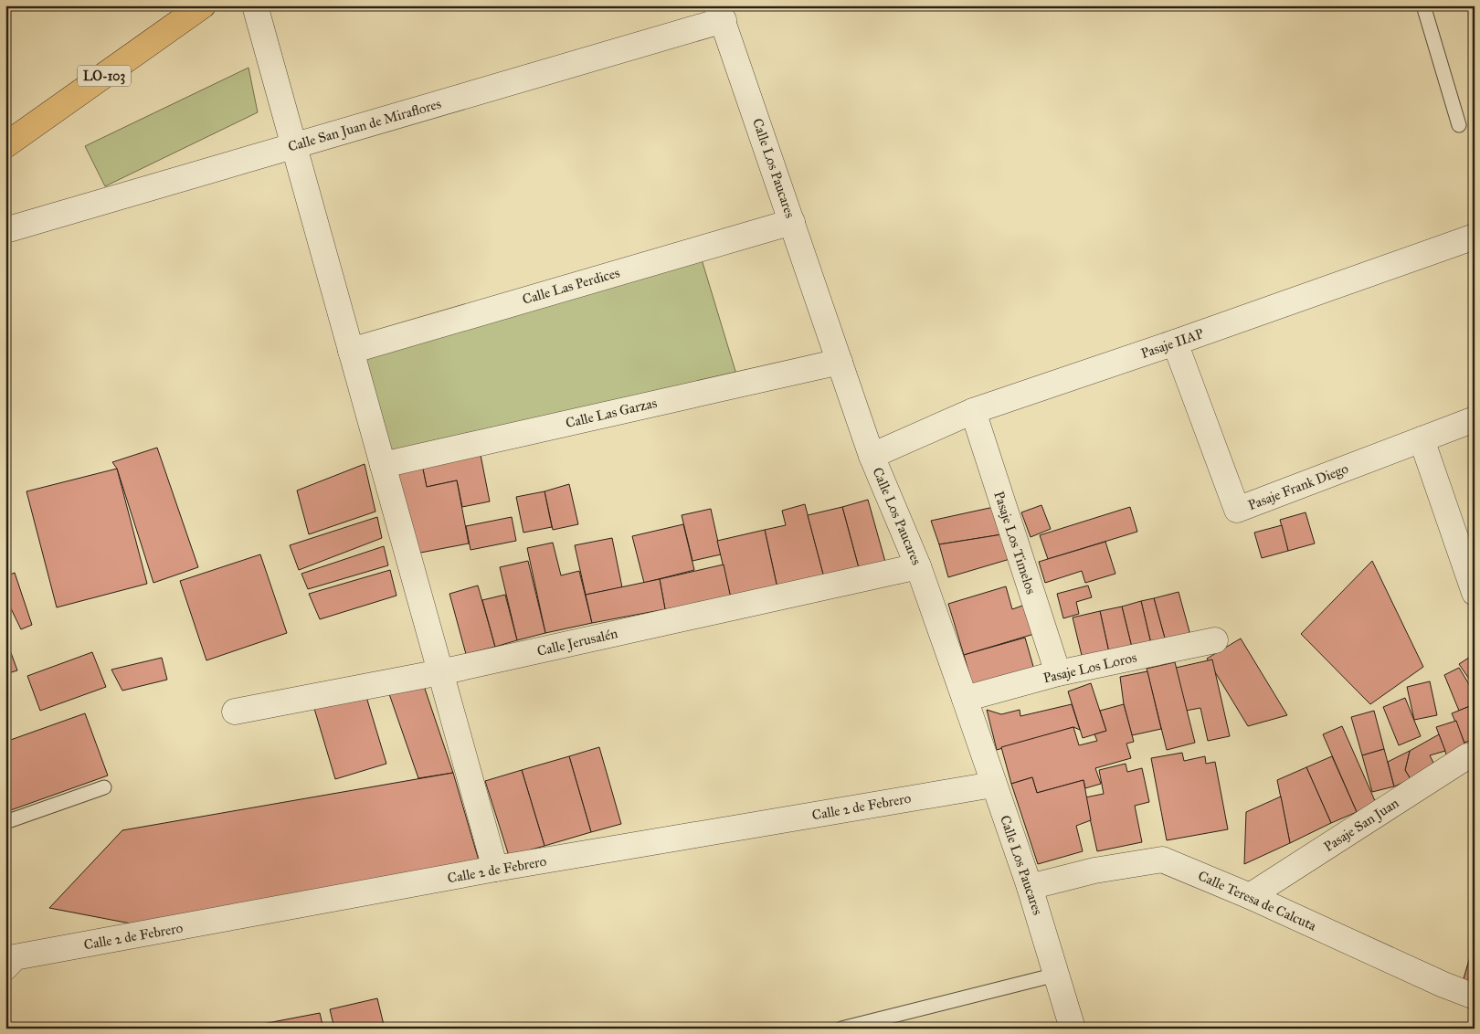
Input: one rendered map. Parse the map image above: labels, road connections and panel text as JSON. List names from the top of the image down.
{
  "streets": {
    "main road": ["LO-103"],
    "street": [
      "Calle San Juan de Miraflores",
      "Calle Los Paucares",
      "Calle Las Perdices",
      "Pasaje IIAP",
      "Calle Las Garzas",
      "Pasaje Frank Diego",
      "Pasaje Los Timelos",
      "Calle Jerusalén",
      "Pasaje Los Loros",
      "Calle 2 de Febrero",
      "Pasaje San Juan",
      "Calle Teresa de Calcuta"
    ]
  },
  "crossings": [
    ["Calle San Juan de Miraflores", "Calle Los Paucares"],
    ["Calle Los Paucares", "Calle Las Perdices"],
    ["Calle Los Paucares", "Pasaje IIAP"],
    ["Calle Los Paucares", "Calle Las Garzas"],
    ["Calle Los Paucares", "Calle Jerusalén"],
    ["Calle Los Paucares", "Pasaje Los Loros"],
    ["Calle Los Paucares", "Calle 2 de Febrero"],
    ["Calle Los Paucares", "Calle Teresa de Calcuta"],
    ["Pasaje IIAP", "Pasaje Frank Diego"],
    ["Pasaje IIAP", "Pasaje Los Timelos"],
    ["Pasaje Los Timelos", "Pasaje Los Loros"],
    ["Pasaje San Juan", "Calle Teresa de Calcuta"]
  ]
}
